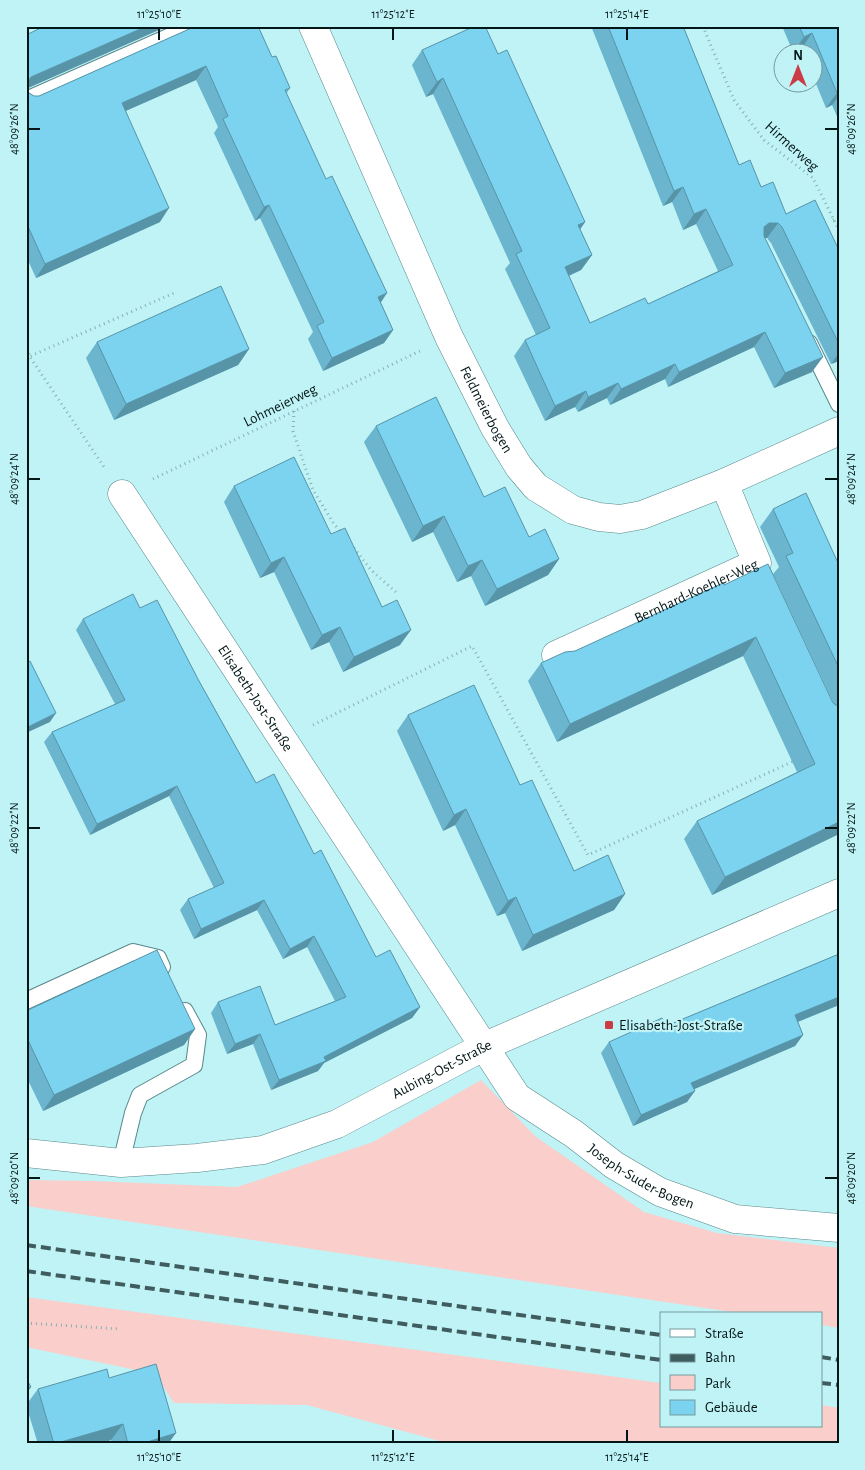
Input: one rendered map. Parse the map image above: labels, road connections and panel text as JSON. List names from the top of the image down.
{
  "streets": {
    "street": [
      "Feldmeierbogen",
      "Bernhard-Koehler-Weg",
      "Elisabeth-Jost-Straße",
      "Aubing-Ost-Straße",
      "Joseph-Suder-Bogen"
    ],
    "path": ["Hirmerweg", "Lohmeierweg"]
  },
  "crossings": [
    ["Lohmeierweg", "Feldmeierbogen"],
    ["Lohmeierweg", "Elisabeth-Jost-Straße"],
    ["Feldmeierbogen", "Bernhard-Koehler-Weg"],
    ["Elisabeth-Jost-Straße", "Aubing-Ost-Straße"],
    ["Elisabeth-Jost-Straße", "Joseph-Suder-Bogen"],
    ["Aubing-Ost-Straße", "Joseph-Suder-Bogen"]
  ],
  "places": {
    "transit": ["Elisabeth-Jost-Straße"]
  },
  "legend": [
    "Straße",
    "Bahn",
    "Park",
    "Gebäude"
  ],
  "north": "top",
  "coordinates": [
    "11°25'10\"E",
    "11°25'12\"E",
    "11°25'14\"E",
    "48°09'26\"N",
    "48°09'24\"N",
    "48°09'22\"N",
    "48°09'20\"N"
  ]
}
